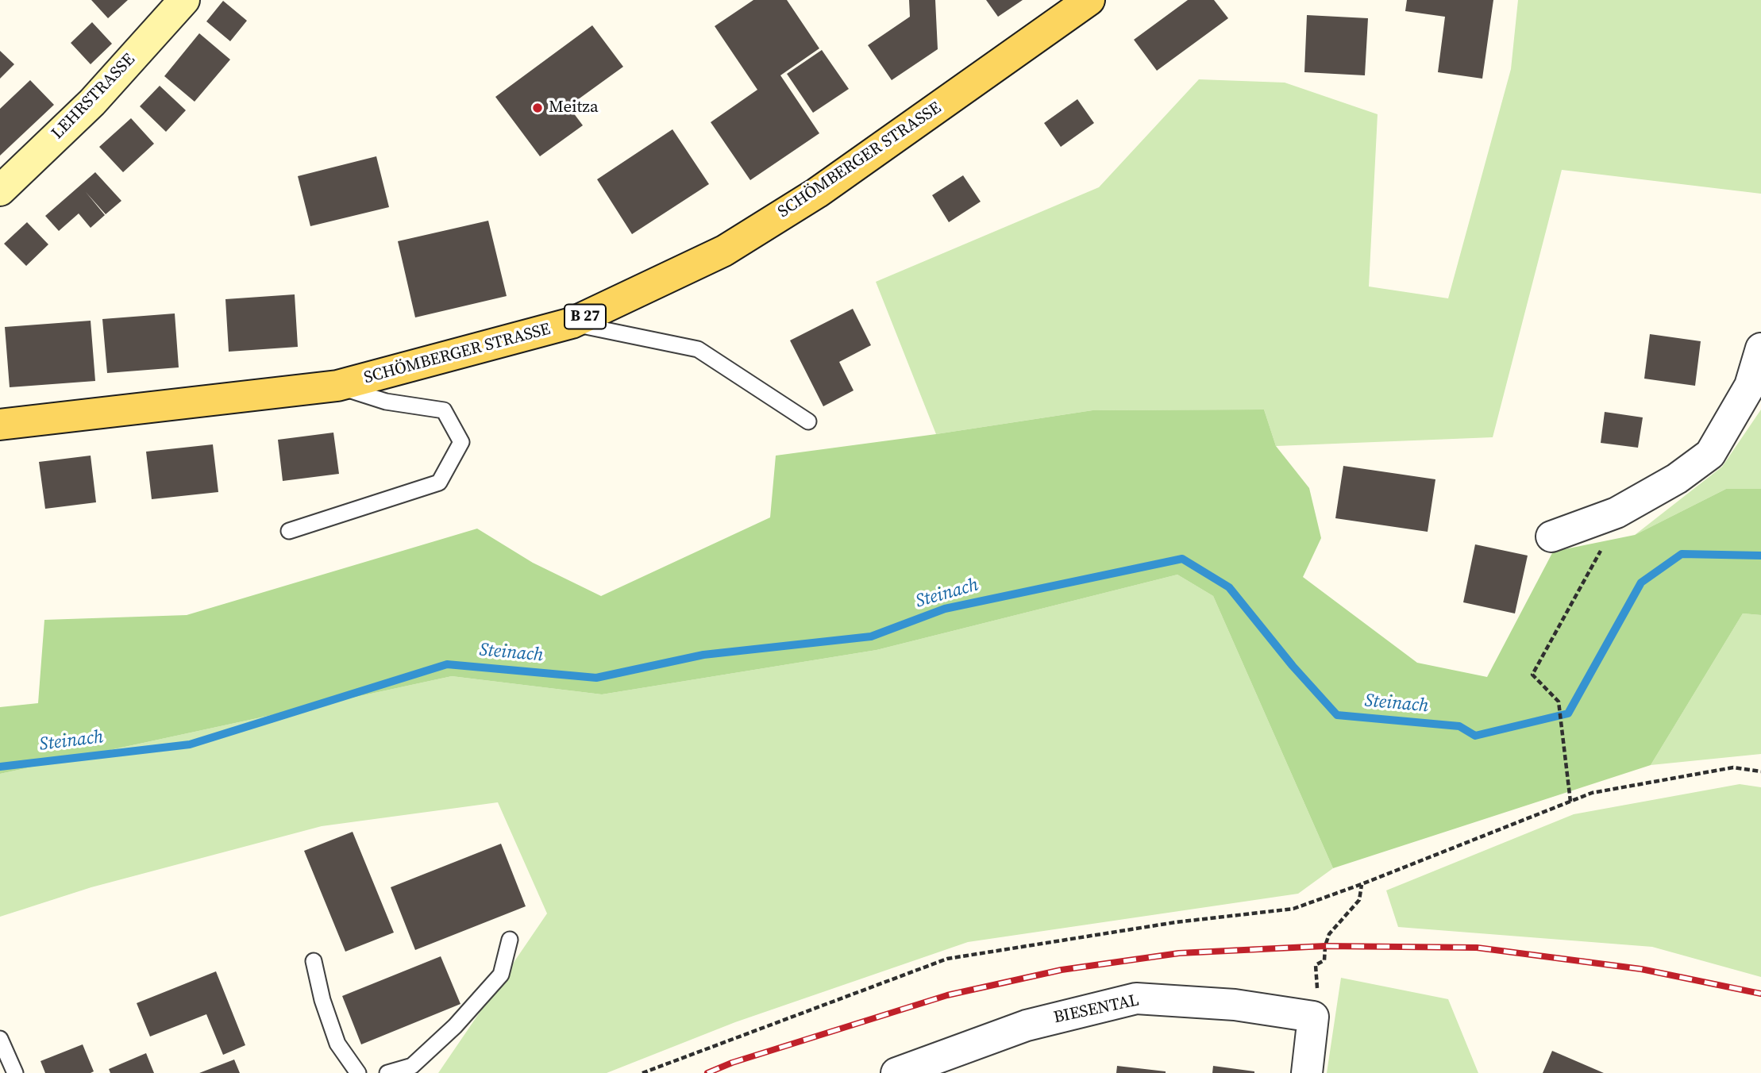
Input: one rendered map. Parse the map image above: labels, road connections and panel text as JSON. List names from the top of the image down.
{
  "streets": {
    "main road": ["SCHÖMBERGER STRASSE", "B 27"],
    "street": ["LEHRSTRASSE", "BIESENTAL"]
  },
  "water": ["Steinach"],
  "places": ["Meitza"]
}
